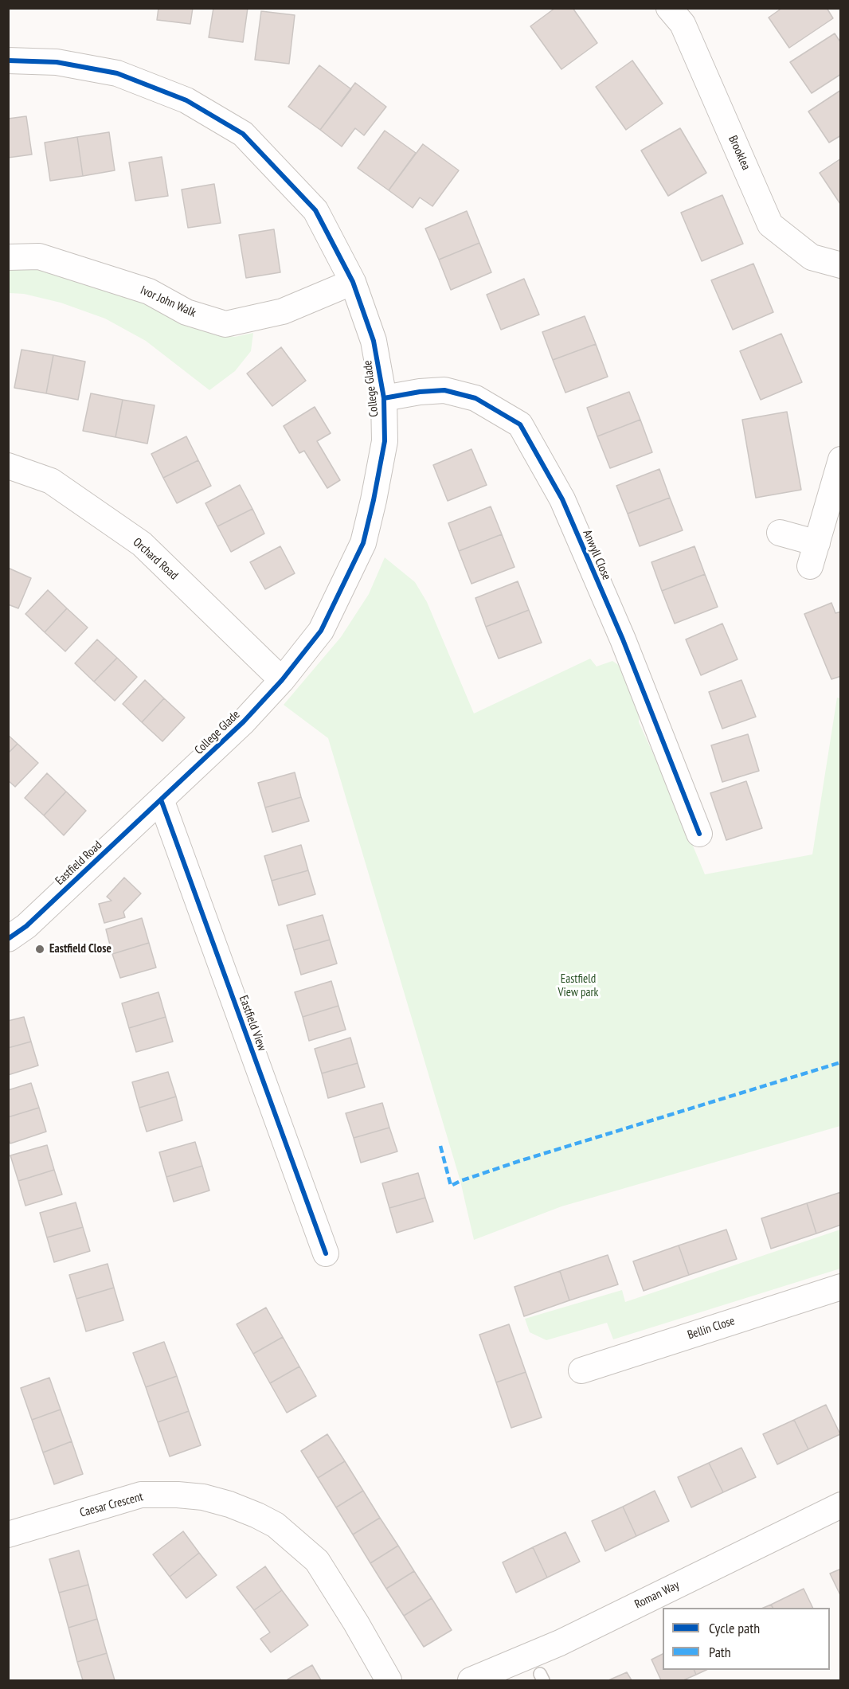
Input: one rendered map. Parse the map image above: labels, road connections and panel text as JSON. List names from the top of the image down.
{
  "streets": {
    "street": [
      "Brooklea",
      "Ivor John Walk",
      "College Glade",
      "Anwyll Close",
      "Orchard Road",
      "Eastfield Road",
      "Eastfield View",
      "Bellin Close",
      "Caesar Crescent",
      "Roman Way"
    ]
  },
  "crossings": [
    ["Ivor John Walk", "College Glade"],
    ["College Glade", "Anwyll Close"],
    ["College Glade", "Orchard Road"],
    ["College Glade", "Eastfield Road"],
    ["College Glade", "Eastfield View"],
    ["Eastfield Road", "Eastfield View"]
  ],
  "parks": ["Eastfield View park"],
  "places": ["Eastfield Close"],
  "legend": ["Cycle path", "Path"]
}
